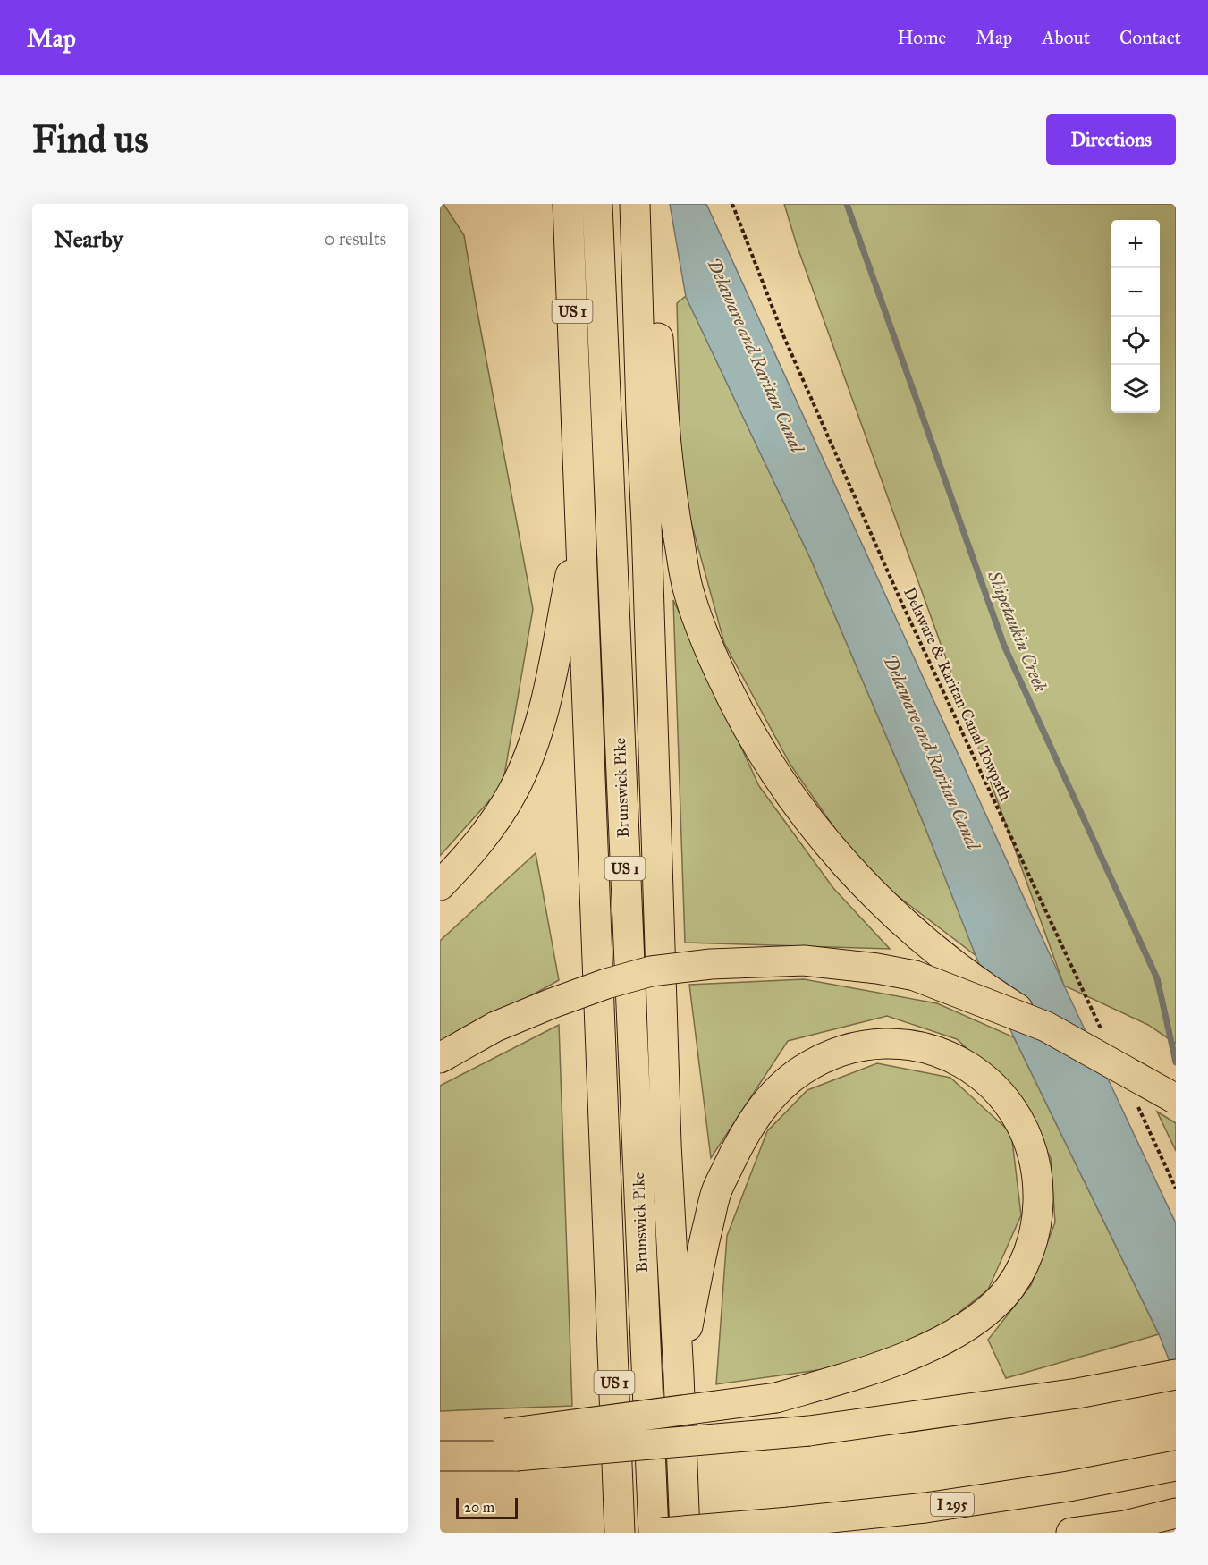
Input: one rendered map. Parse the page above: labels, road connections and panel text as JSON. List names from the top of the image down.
{
  "streets": {
    "highway": ["US 1", "Brunswick Pike", "I 295"],
    "path": ["Delaware & Raritan Canal Towpath"]
  },
  "water": ["Delaware and Raritan Canal", "Shipetaukin Creek"],
  "scale_bar": "20 m",
  "page": {
    "header": "Map",
    "nav": [
      "Home",
      "Map",
      "About",
      "Contact"
    ],
    "buttons": "Directions",
    "title": "Find us",
    "heading": ["Nearby", "0 results"],
    "map_buttons": ["+", "−"],
    "scale": "20 m"
  }
}
